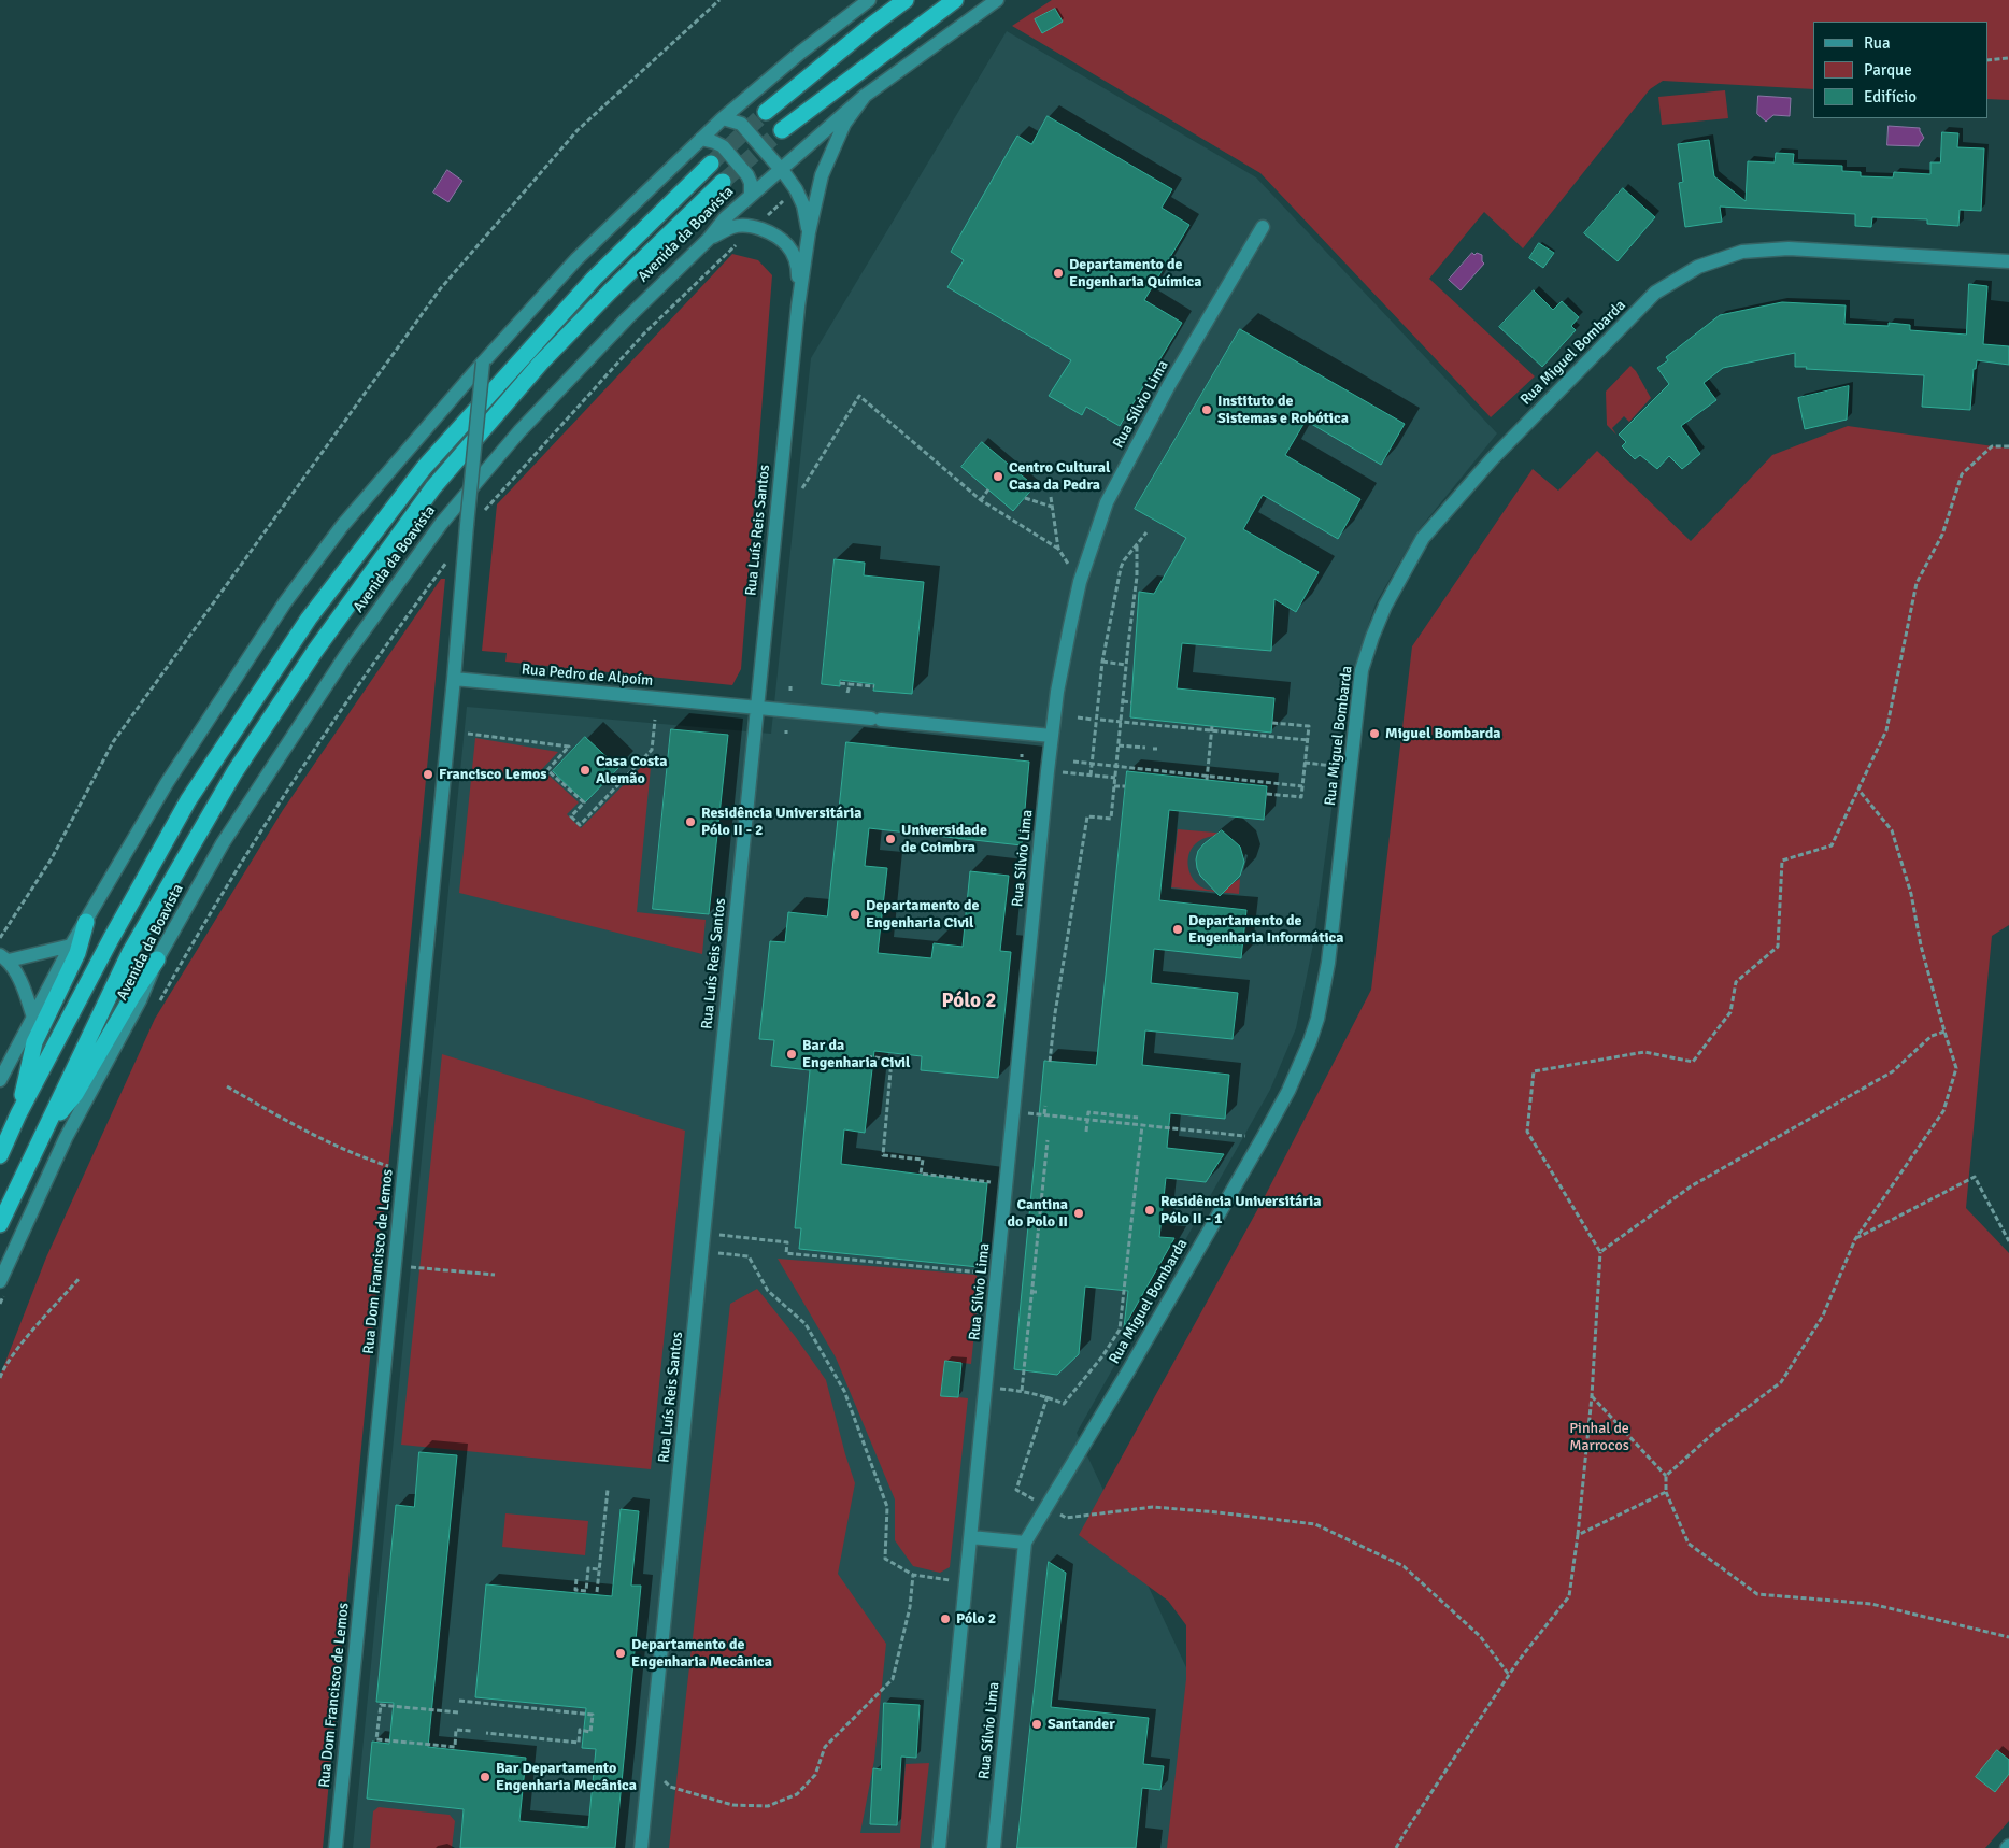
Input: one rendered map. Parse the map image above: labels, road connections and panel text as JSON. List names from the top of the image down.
{
  "streets": {
    "highway": ["Avenida da Boavista"],
    "street": [
      "Rua Miguel Bombarda",
      "Rua Sílvio Lima",
      "Rua Luís Reis Santos",
      "Rua Pedro de Alpoím",
      "Rua Dom Francisco de Lemos"
    ]
  },
  "crossings": [
    ["Avenida da Boavista", "Rua Luís Reis Santos"],
    ["Rua Miguel Bombarda", "Rua Sílvio Lima"],
    ["Rua Sílvio Lima", "Rua Pedro de Alpoím"],
    ["Rua Luís Reis Santos", "Rua Pedro de Alpoím"],
    ["Rua Pedro de Alpoím", "Rua Dom Francisco de Lemos"]
  ],
  "districts": ["Pólo 2"],
  "parks": ["Pinhal de Marrocos"],
  "places": [
    "Departamento de Engenharia Química",
    "Instituto de Sistemas e Robótica",
    "Centro Cultural Casa da Pedra",
    "Miguel Bombarda",
    "Casa Costa Alemão",
    "Francisco Lemos",
    "Residência Universitária Pólo II - 2",
    "Universidade de Coimbra",
    "Departamento de Engenharia Civil",
    "Departamento de Engenharia Informática",
    "Bar da Engenharia Civil",
    "Residência Universitária Pólo II - 1",
    "Cantina do Polo II",
    "Pólo 2",
    "Departamento de Engenharia Mecânica",
    "Santander",
    "Bar Departamento Engenharia Mecânica"
  ],
  "legend": ["Rua", "Parque", "Edifício"]
}
